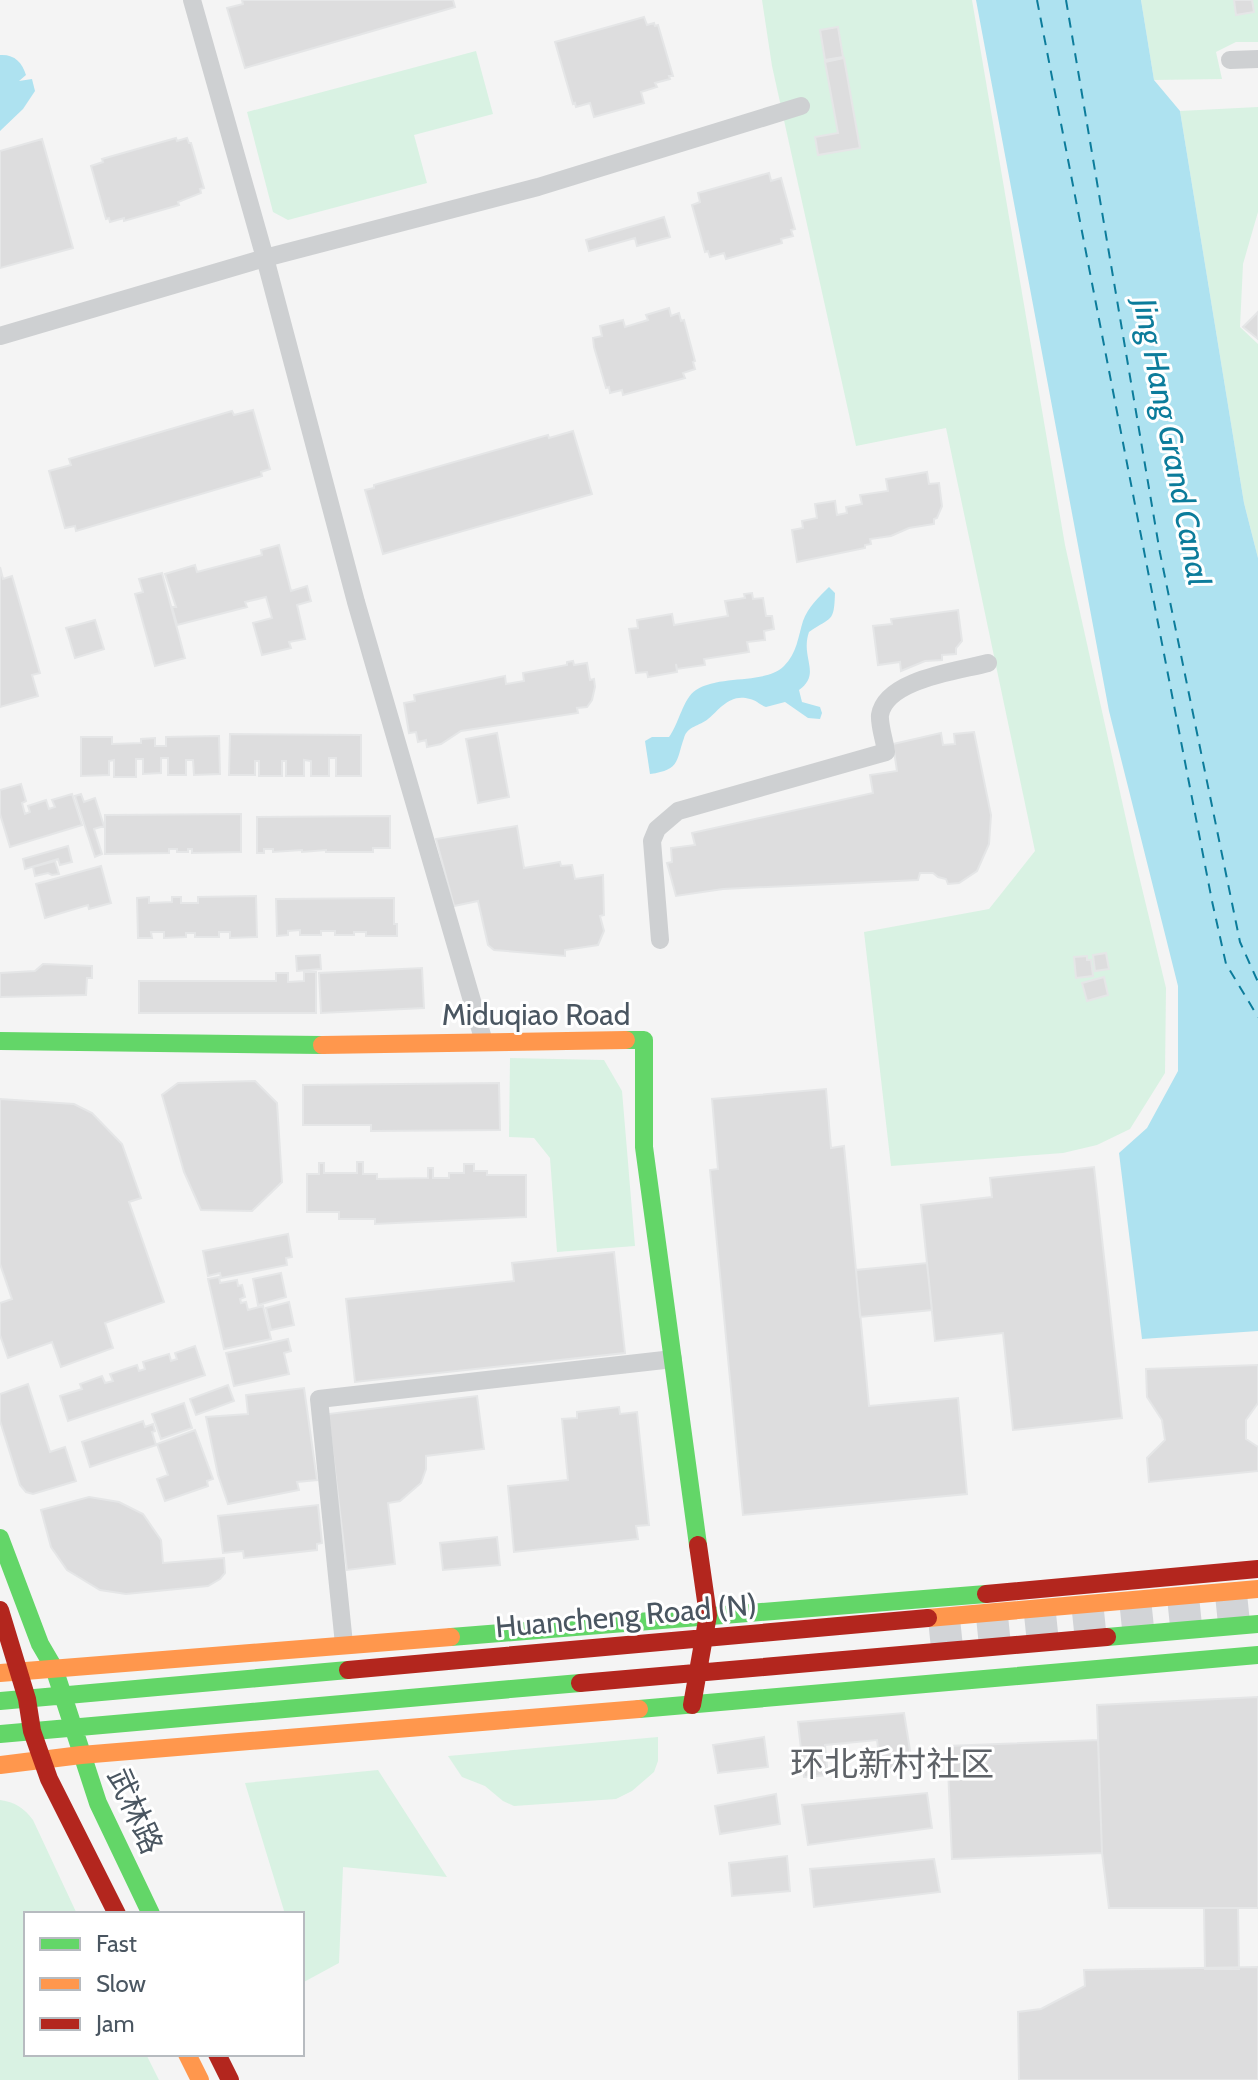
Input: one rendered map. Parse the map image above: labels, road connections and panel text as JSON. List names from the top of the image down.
{
  "streets": {
    "main road": ["Miduqiao Road", "Huancheng Road (N)", "武林路"]
  },
  "crossings": [
    ["Miduqiao Road", "Huancheng Road (N)"],
    ["Huancheng Road (N)", "武林路"]
  ],
  "districts": ["环北新村社区"],
  "water": ["Jing Hang Grand Canal"],
  "legend": ["Fast", "Slow", "Jam"]
}
